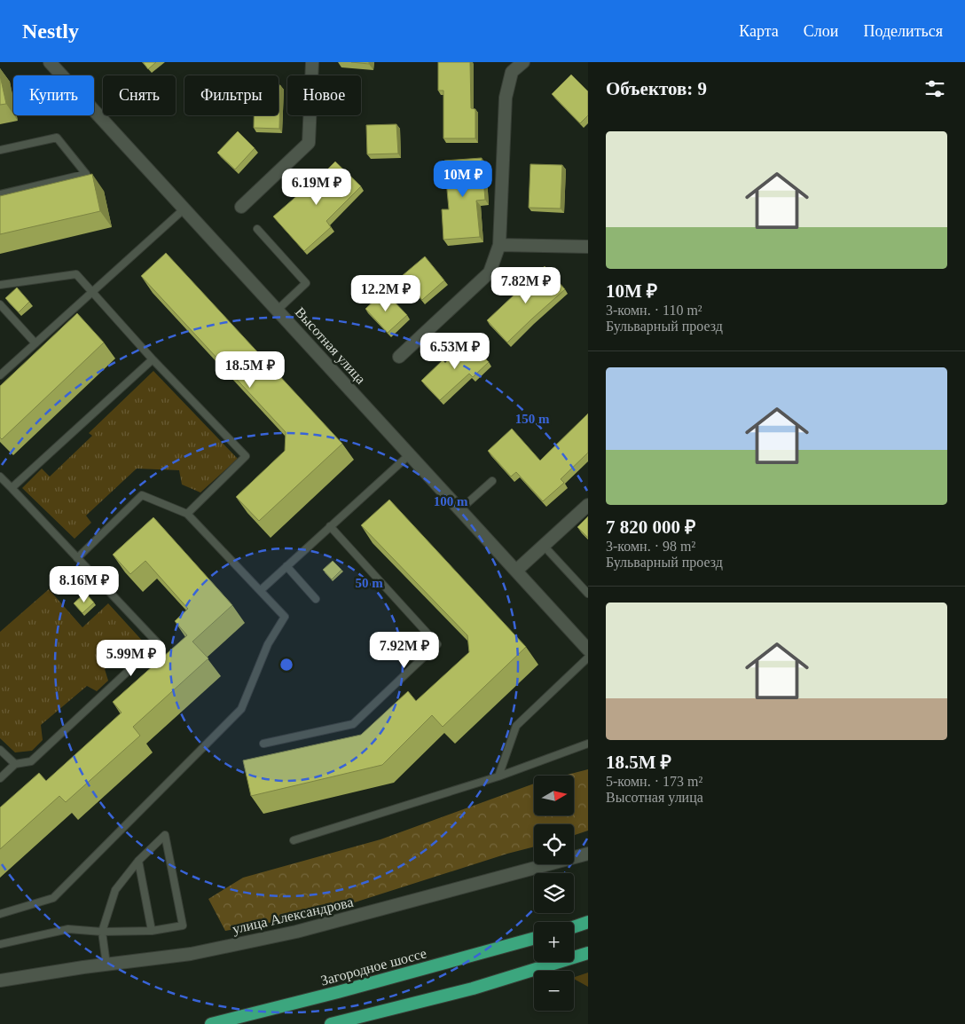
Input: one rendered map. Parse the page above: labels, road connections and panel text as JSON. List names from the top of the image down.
{
  "streets": {
    "highway": ["Загородное шоссе"],
    "street": ["Высотная улица", "улица Александрова"]
  },
  "north": "right",
  "page": {
    "header": "Nestly",
    "nav": ["Карта", "Слои", "Поделиться"],
    "heading": "Объектов: 9",
    "chip": [
      "Купить",
      "Снять",
      "Фильтры",
      "Новое"
    ],
    "list": [
      {
        "name": "10M ₽",
        "note": "3-комн. · 110 m² · Бульварный проезд"
      },
      {
        "name": "7 820 000 ₽",
        "note": "3-комн. · 98 m² · Бульварный проезд"
      },
      {
        "name": "18.5M ₽",
        "note": "5-комн. · 173 m² · Высотная улица"
      }
    ],
    "price": [
      "10M ₽",
      "6.19M ₽",
      "7.82M ₽",
      "12.2M ₽",
      "6.53M ₽",
      "18.5M ₽",
      "8.16M ₽",
      "7.92M ₽",
      "5.99M ₽"
    ],
    "map_buttons": ["+", "−"]
  },
  "rings": ["150 m", "100 m", "50 m"]
}
